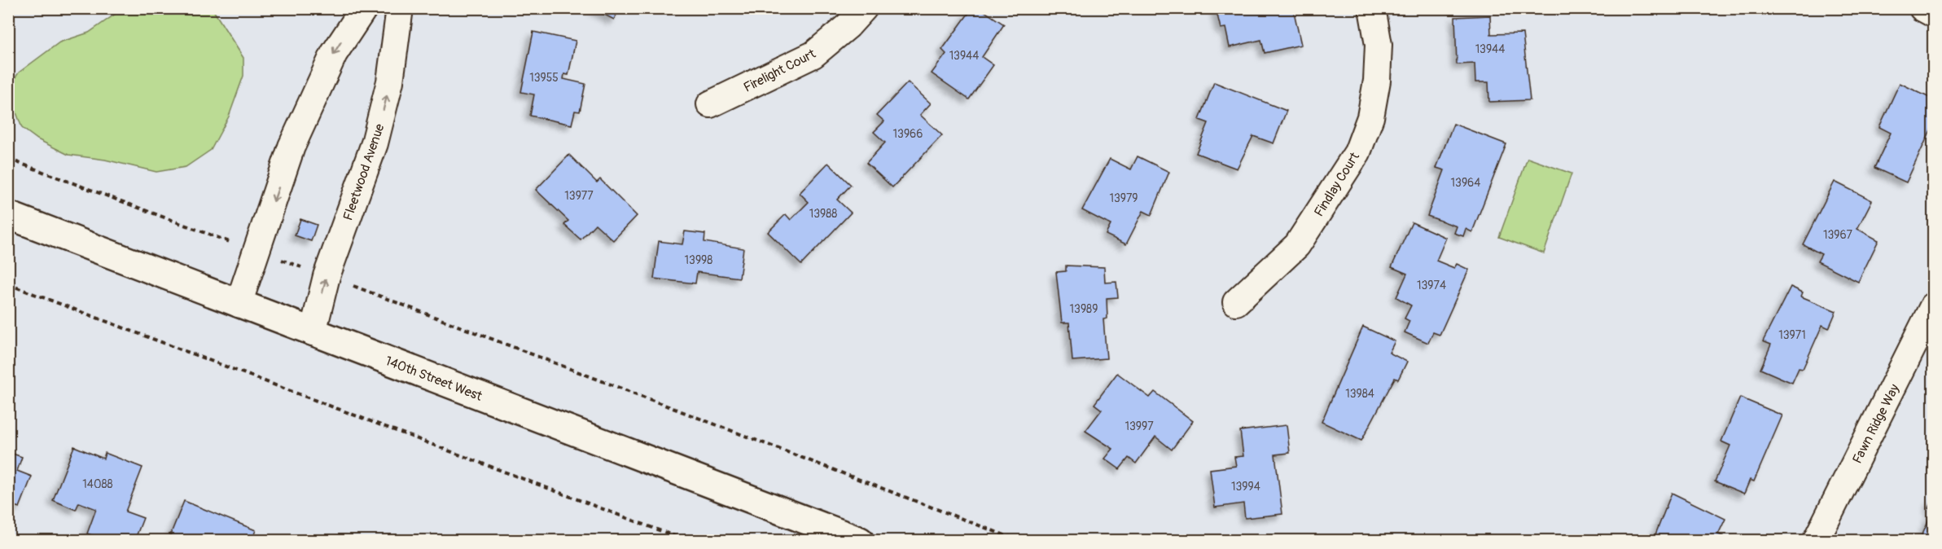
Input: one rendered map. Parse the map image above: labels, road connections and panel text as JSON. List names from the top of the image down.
{
  "streets": {
    "street": [
      "Firelight Court",
      "Fleetwood Avenue",
      "Findlay Court",
      "140th Street West",
      "Fawn Ridge Way"
    ]
  },
  "crossings": [
    ["Fleetwood Avenue", "140th Street West"]
  ],
  "house_numbers": [
    "13944",
    "13944",
    "13955",
    "13966",
    "13964",
    "13977",
    "13979",
    "13988",
    "13967",
    "13998",
    "13974",
    "13989",
    "13971",
    "13984",
    "13997",
    "14088",
    "13994"
  ]
}
